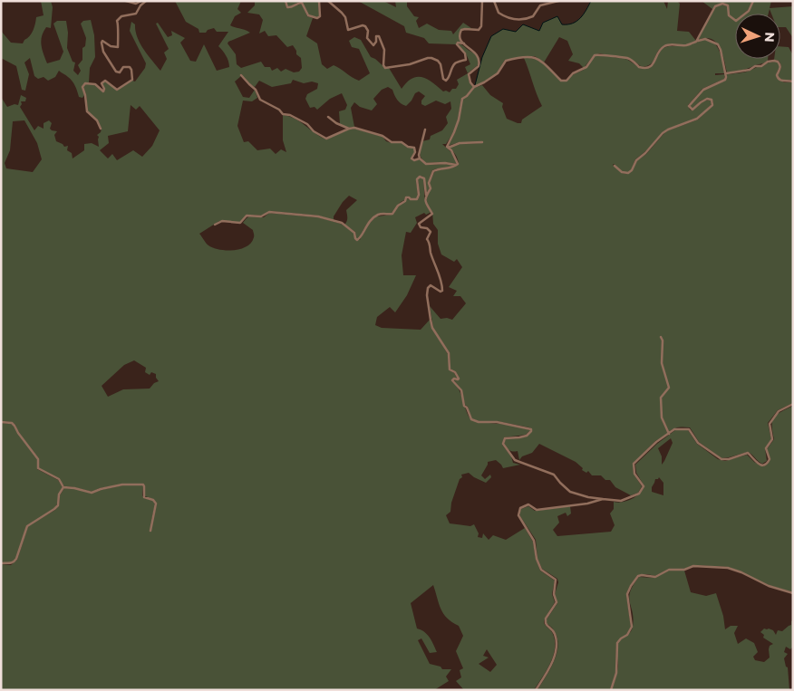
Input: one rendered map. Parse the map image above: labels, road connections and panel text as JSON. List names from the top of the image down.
{
  "north": "right"
}
